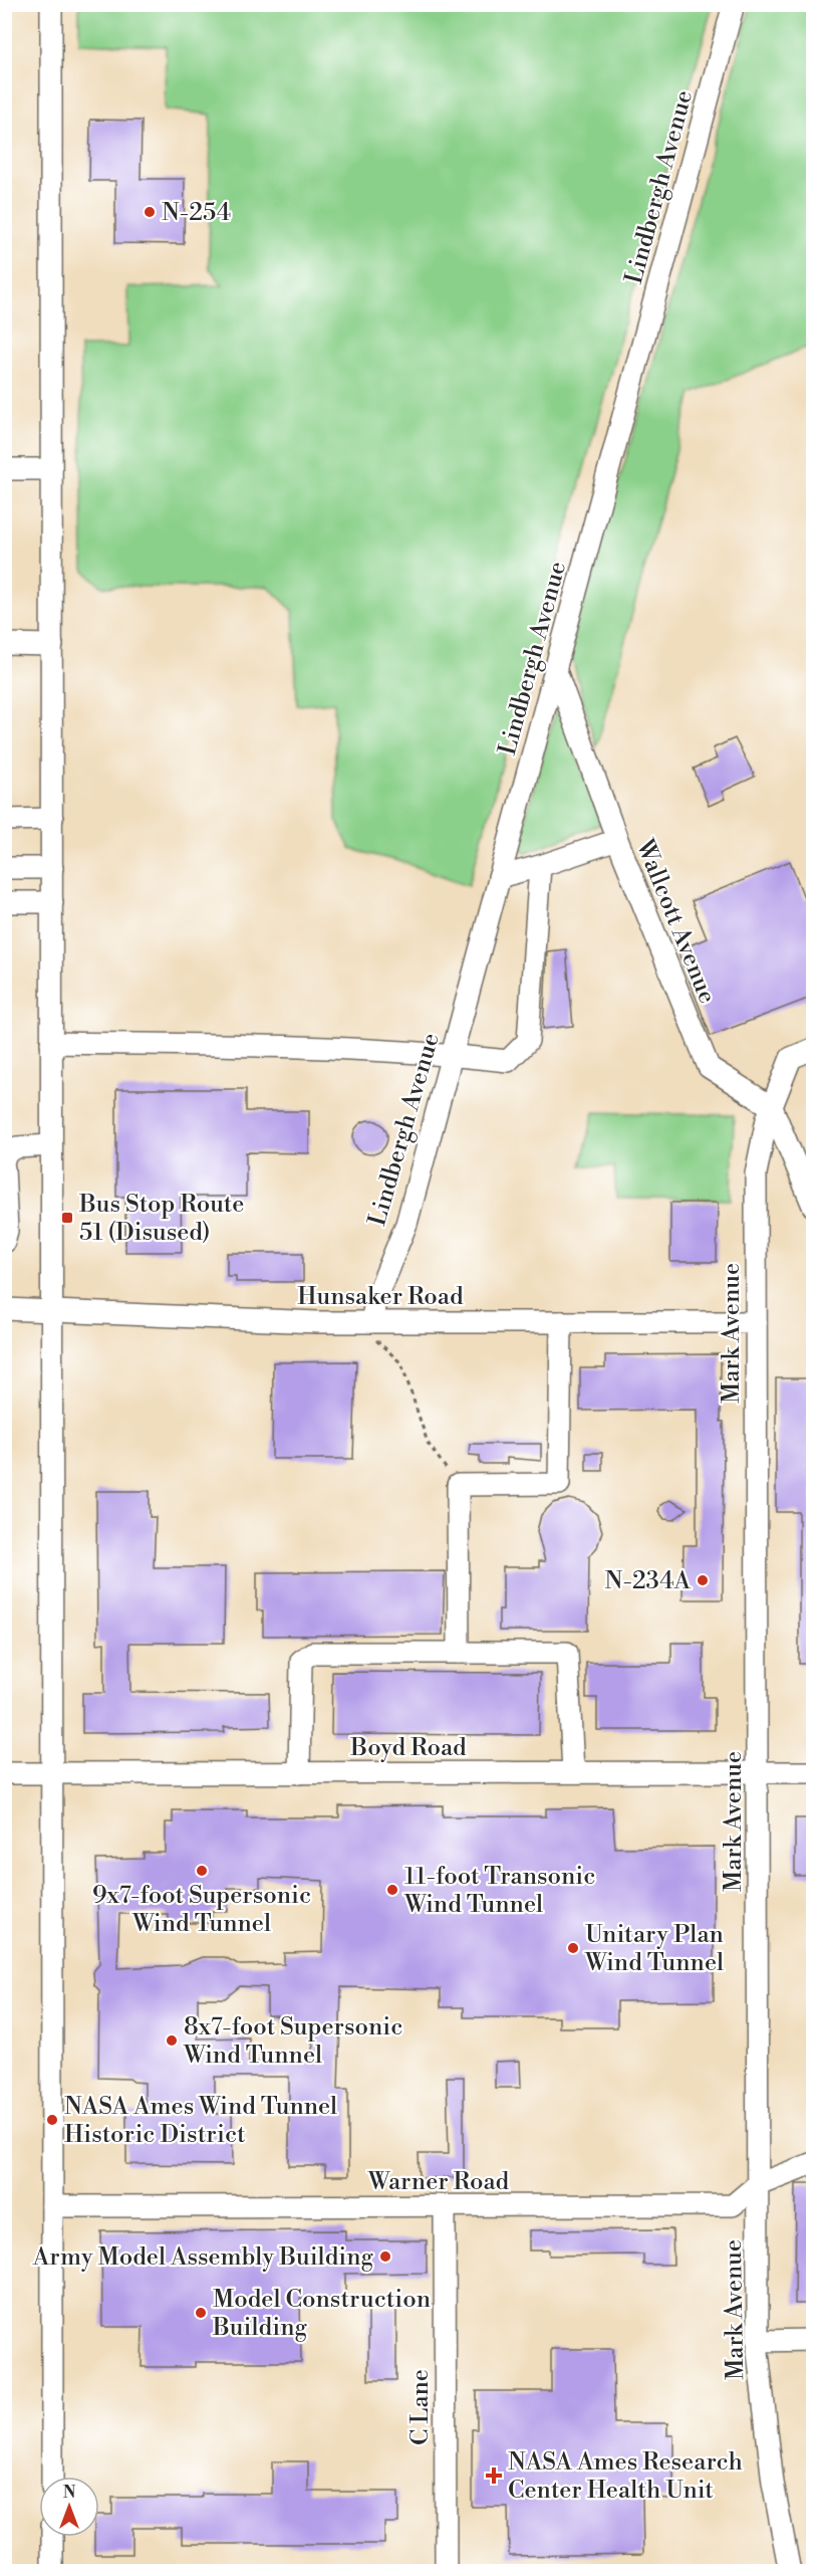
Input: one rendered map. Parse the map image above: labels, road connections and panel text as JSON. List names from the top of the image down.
{
  "streets": {
    "street": [
      "Lindbergh Avenue",
      "Wallcott Avenue",
      "Hunsaker Road",
      "Mark Avenue",
      "Boyd Road",
      "Warner Road",
      "C Lane"
    ]
  },
  "crossings": [
    ["Lindbergh Avenue", "Wallcott Avenue"],
    ["Lindbergh Avenue", "Hunsaker Road"],
    ["Wallcott Avenue", "Mark Avenue"],
    ["Hunsaker Road", "Mark Avenue"],
    ["Mark Avenue", "Boyd Road"],
    ["Mark Avenue", "Warner Road"],
    ["Warner Road", "C Lane"]
  ],
  "places": {
    "other": [
      "N-254",
      "N-234A",
      "9x7-foot Supersonic Wind Tunnel",
      "11-foot Transonic Wind Tunnel",
      "Unitary Plan Wind Tunnel",
      "8x7-foot Supersonic Wind Tunnel",
      "NASA Ames Wind Tunnel Historic District",
      "Army Model Assembly Building",
      "Model Construction Building"
    ],
    "transit": ["Bus Stop Route 51 (Disused)"],
    "health": ["NASA Ames Research Center Health Unit"]
  },
  "north": "top"
}
